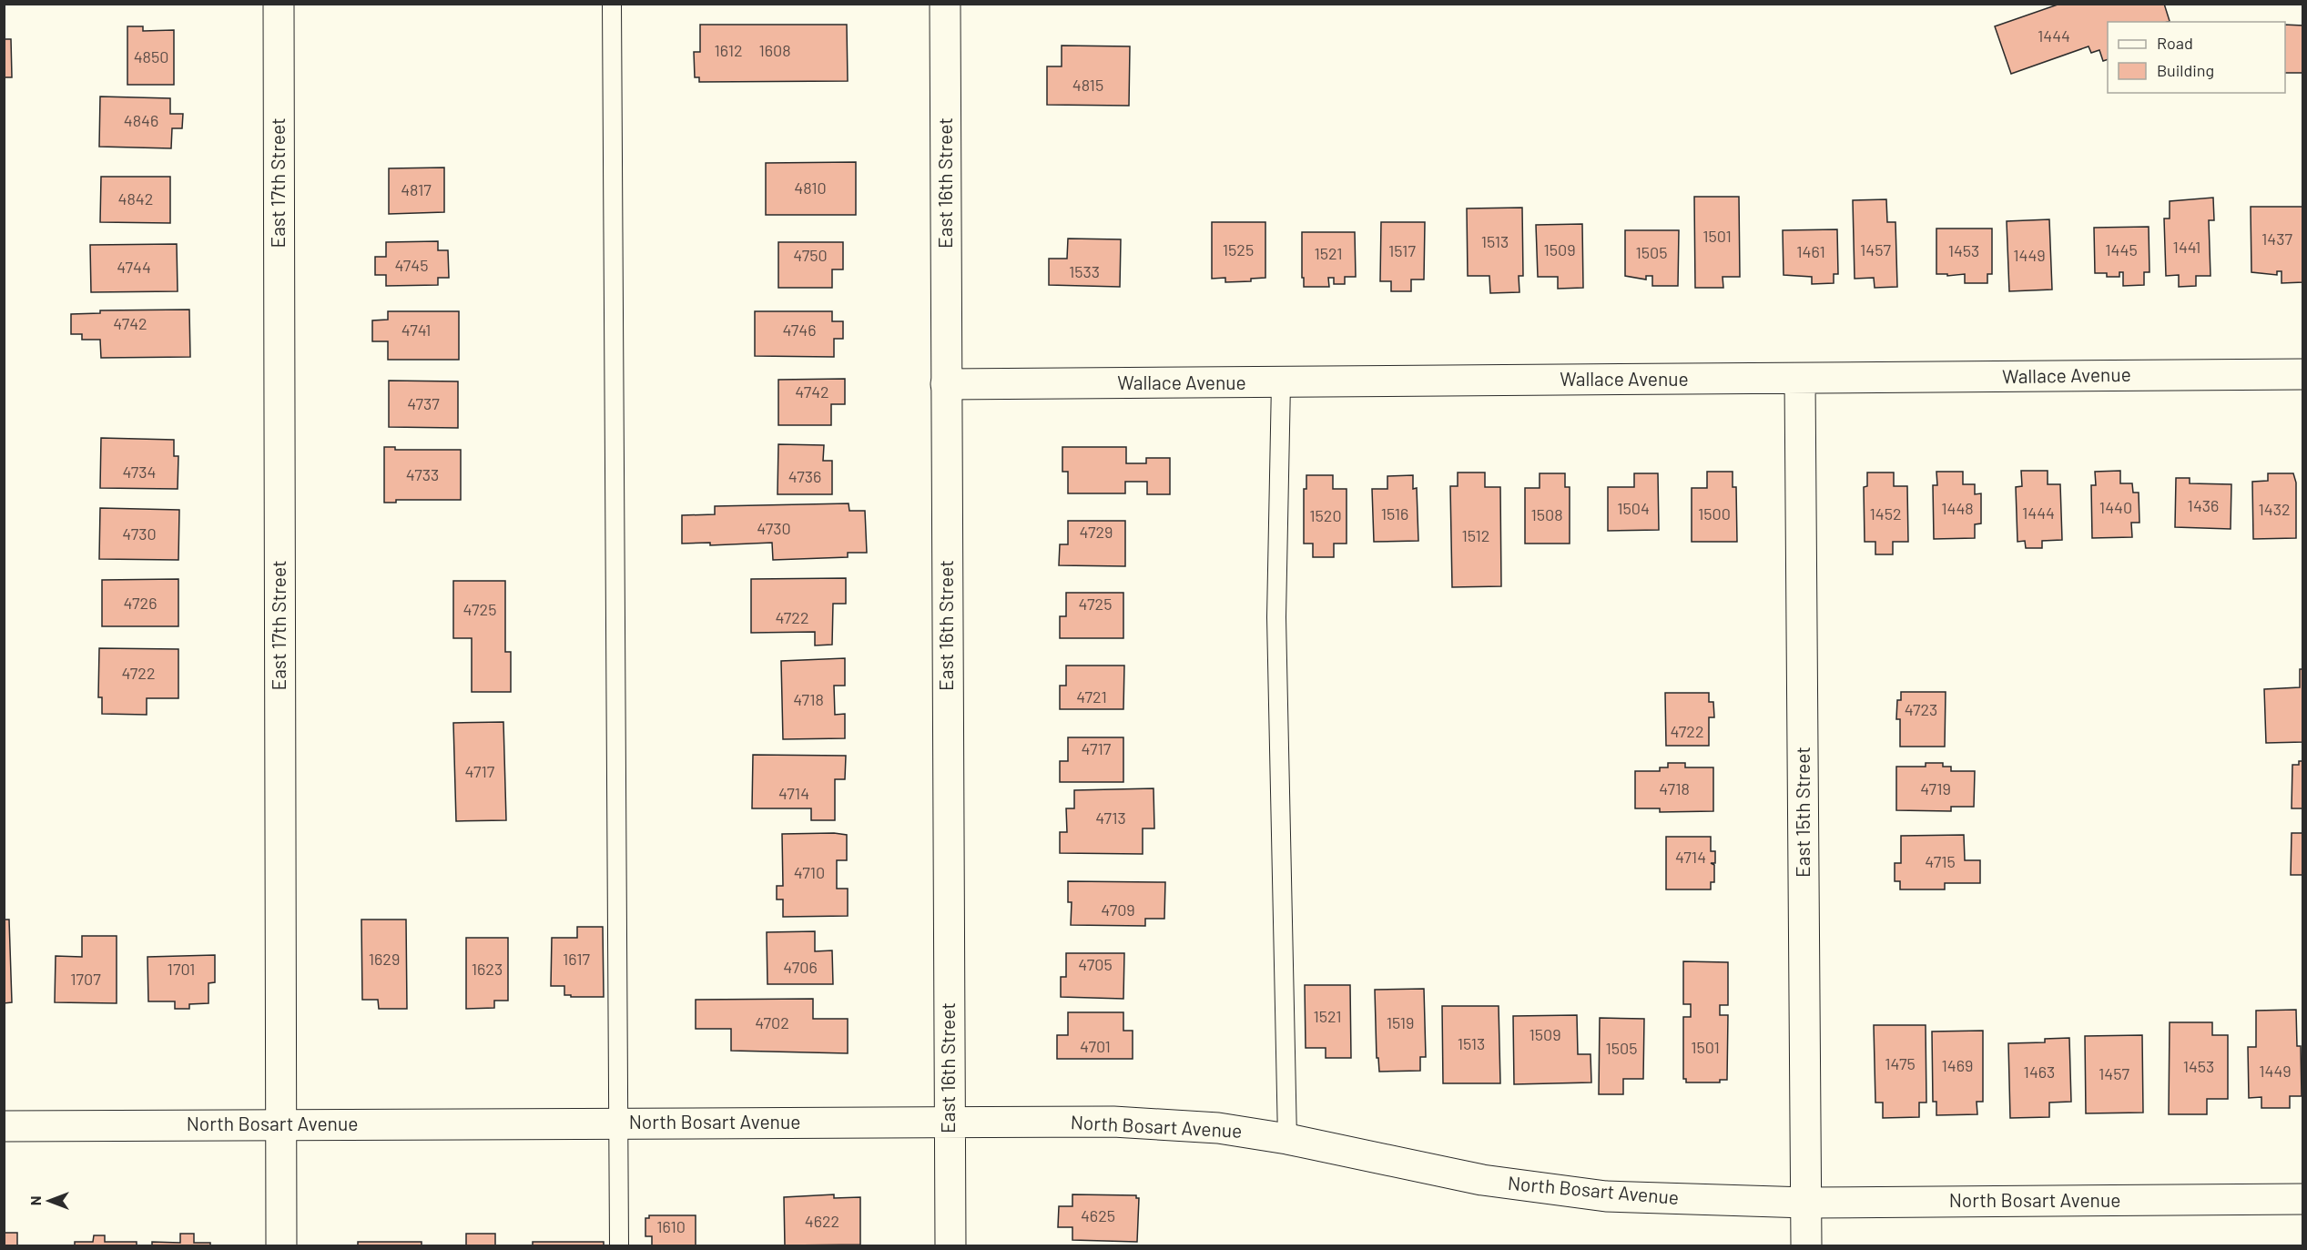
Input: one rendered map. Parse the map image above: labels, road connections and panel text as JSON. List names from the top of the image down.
{
  "streets": {
    "street": [
      "East 17th Street",
      "East 16th Street",
      "Wallace Avenue",
      "East 15th Street",
      "North Bosart Avenue"
    ]
  },
  "crossings": [
    ["East 17th Street", "North Bosart Avenue"],
    ["East 16th Street", "Wallace Avenue"],
    ["East 16th Street", "North Bosart Avenue"],
    ["Wallace Avenue", "East 15th Street"],
    ["East 15th Street", "North Bosart Avenue"]
  ],
  "house_numbers": [
    "1444",
    "1612",
    "1608",
    "4850",
    "4815",
    "4846",
    "4810",
    "4817",
    "4842",
    "1501",
    "1437",
    "1513",
    "1441",
    "1525",
    "1509",
    "1457",
    "1445",
    "1517",
    "1453",
    "1461",
    "1505",
    "1521",
    "4750",
    "1449",
    "4745",
    "4744",
    "1533",
    "4742",
    "4741",
    "4746",
    "4742",
    "4737",
    "4734",
    "4733",
    "4736",
    "1436",
    "1440",
    "1504",
    "1448",
    "1432",
    "1444",
    "1516",
    "1500",
    "1452",
    "1508",
    "1520",
    "4730",
    "4729",
    "4730",
    "1512",
    "4726",
    "4725",
    "4725",
    "4722",
    "4722",
    "4721",
    "4718",
    "4723",
    "4722",
    "4717",
    "4717",
    "4718",
    "4719",
    "4714",
    "4713",
    "4714",
    "4715",
    "4710",
    "4709",
    "1629",
    "1617",
    "4705",
    "4706",
    "1701",
    "1623",
    "1707",
    "1521",
    "4702",
    "1519",
    "1509",
    "1513",
    "4701",
    "1501",
    "1505",
    "1475",
    "1469",
    "1453",
    "1449",
    "1463",
    "1457",
    "4625",
    "4622",
    "1610"
  ],
  "legend": ["Road", "Building"],
  "north": "left"
}
